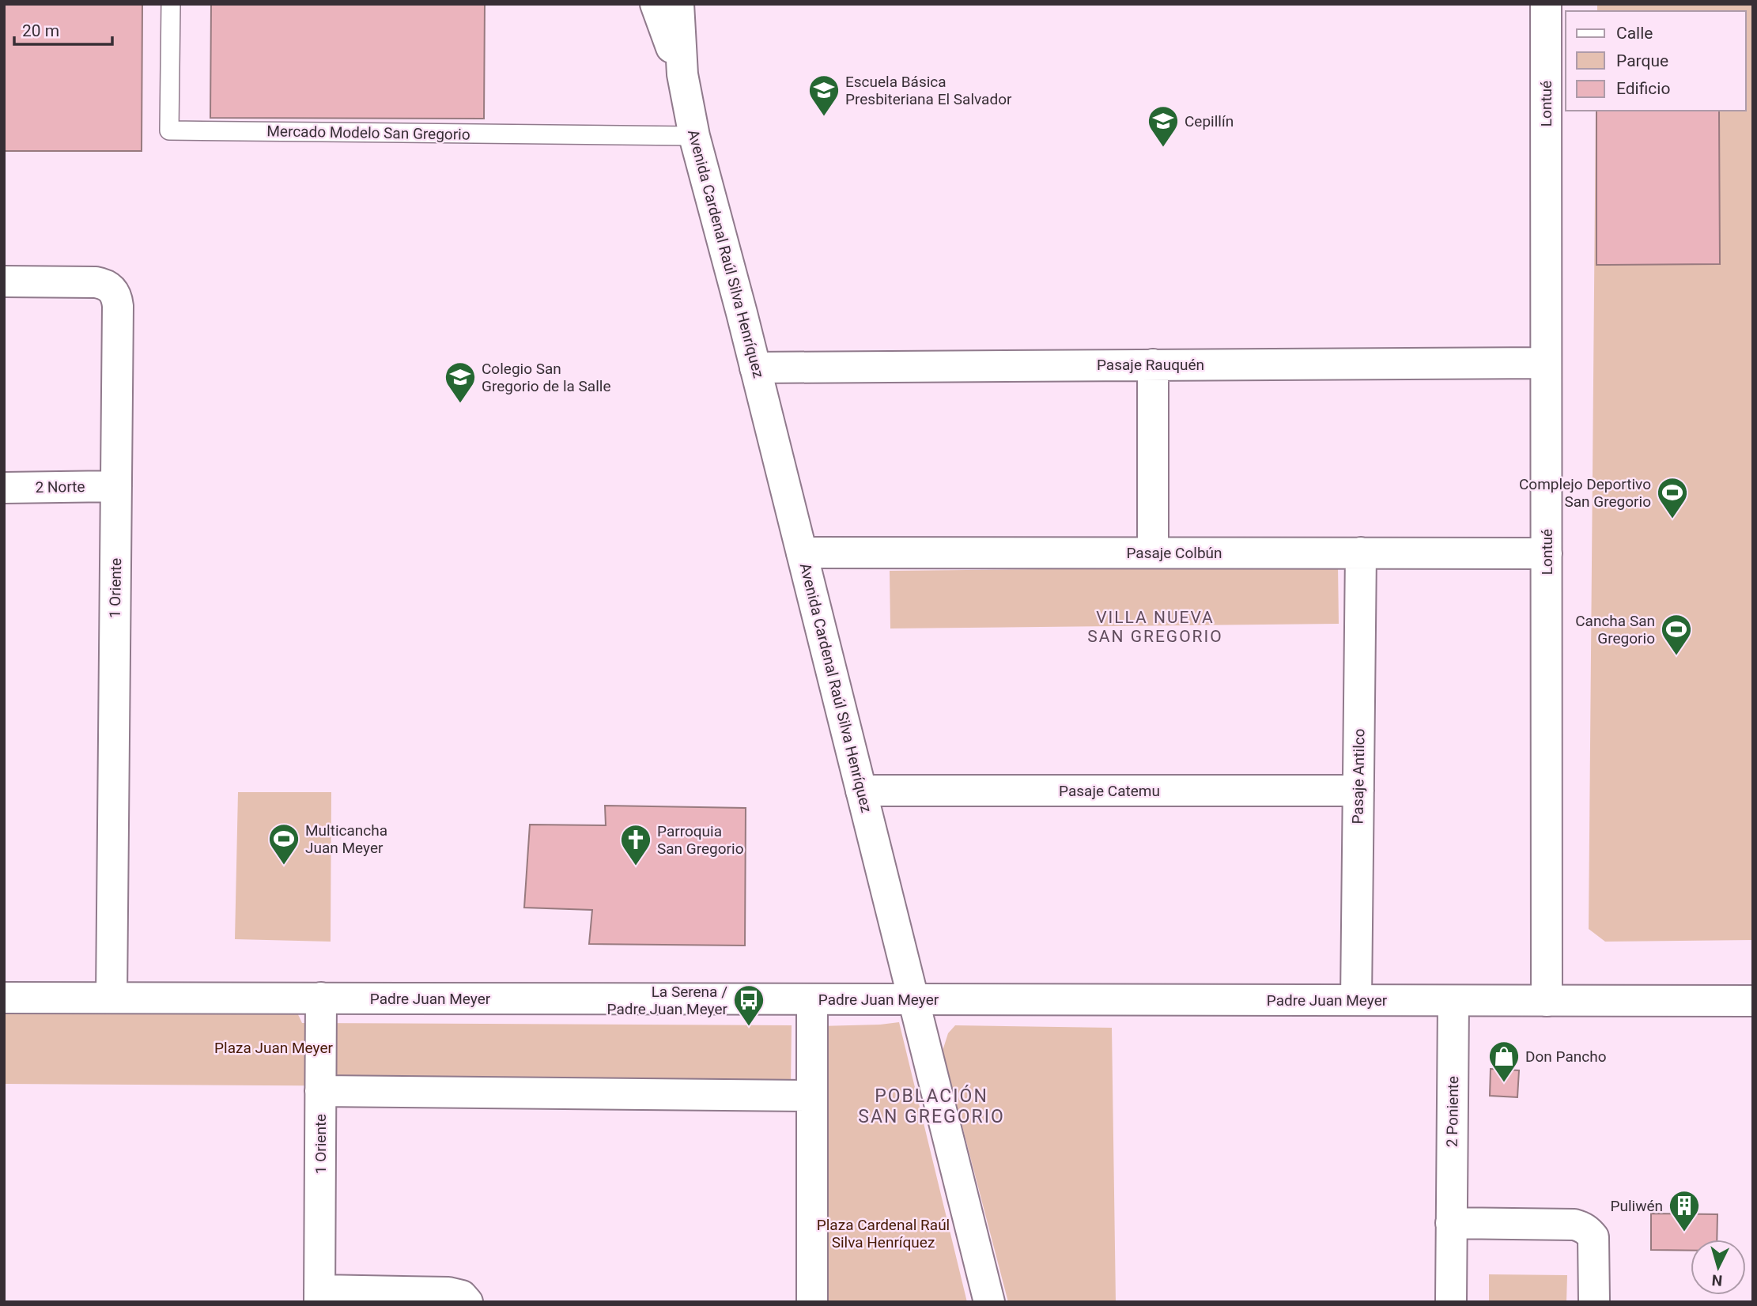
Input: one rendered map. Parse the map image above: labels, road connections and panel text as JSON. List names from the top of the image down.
{
  "streets": {
    "street": [
      "Lontué",
      "Avenida Cardenal Raúl Silva Henríquez",
      "Pasaje Rauquén",
      "2 Norte",
      "Pasaje Colbún",
      "1 Oriente",
      "Pasaje Antilco",
      "Pasaje Catemu",
      "Padre Juan Meyer",
      "2 Poniente"
    ],
    "lane": ["Mercado Modelo San Gregorio"]
  },
  "crossings": [
    ["Lontué", "Pasaje Rauquén"],
    ["Lontué", "Pasaje Colbún"],
    ["Lontué", "Padre Juan Meyer"],
    ["Mercado Modelo San Gregorio", "Avenida Cardenal Raúl Silva Henríquez"],
    ["Avenida Cardenal Raúl Silva Henríquez", "Pasaje Rauquén"],
    ["Avenida Cardenal Raúl Silva Henríquez", "Pasaje Colbún"],
    ["Avenida Cardenal Raúl Silva Henríquez", "Pasaje Catemu"],
    ["Avenida Cardenal Raúl Silva Henríquez", "Padre Juan Meyer"],
    ["2 Norte", "1 Oriente"],
    ["Pasaje Colbún", "Pasaje Antilco"],
    ["1 Oriente", "Padre Juan Meyer"],
    ["Pasaje Antilco", "Pasaje Catemu"],
    ["Pasaje Antilco", "Padre Juan Meyer"],
    ["Padre Juan Meyer", "2 Poniente"]
  ],
  "districts": ["VILLA NUEVA SAN GREGORIO", "POBLACIÓN SAN GREGORIO"],
  "parks": ["Plaza Juan Meyer", "Plaza Cardenal Raúl Silva Henríquez"],
  "places": {
    "school or university": ["Escuela Básica Presbiteriana El Salvador", "Cepillín", "Colegio San Gregorio de la Salle"],
    "sports": ["Complejo Deportivo San Gregorio", "Cancha San Gregorio", "Multicancha Juan Meyer"],
    "church": ["Parroquia San Gregorio"],
    "bus stop": ["La Serena / Padre Juan Meyer"],
    "shop": ["Don Pancho"],
    "building": ["Puliwén"]
  },
  "legend": ["Calle", "Parque", "Edificio"],
  "scale_bar": "20 m",
  "north": "bottom"
}
